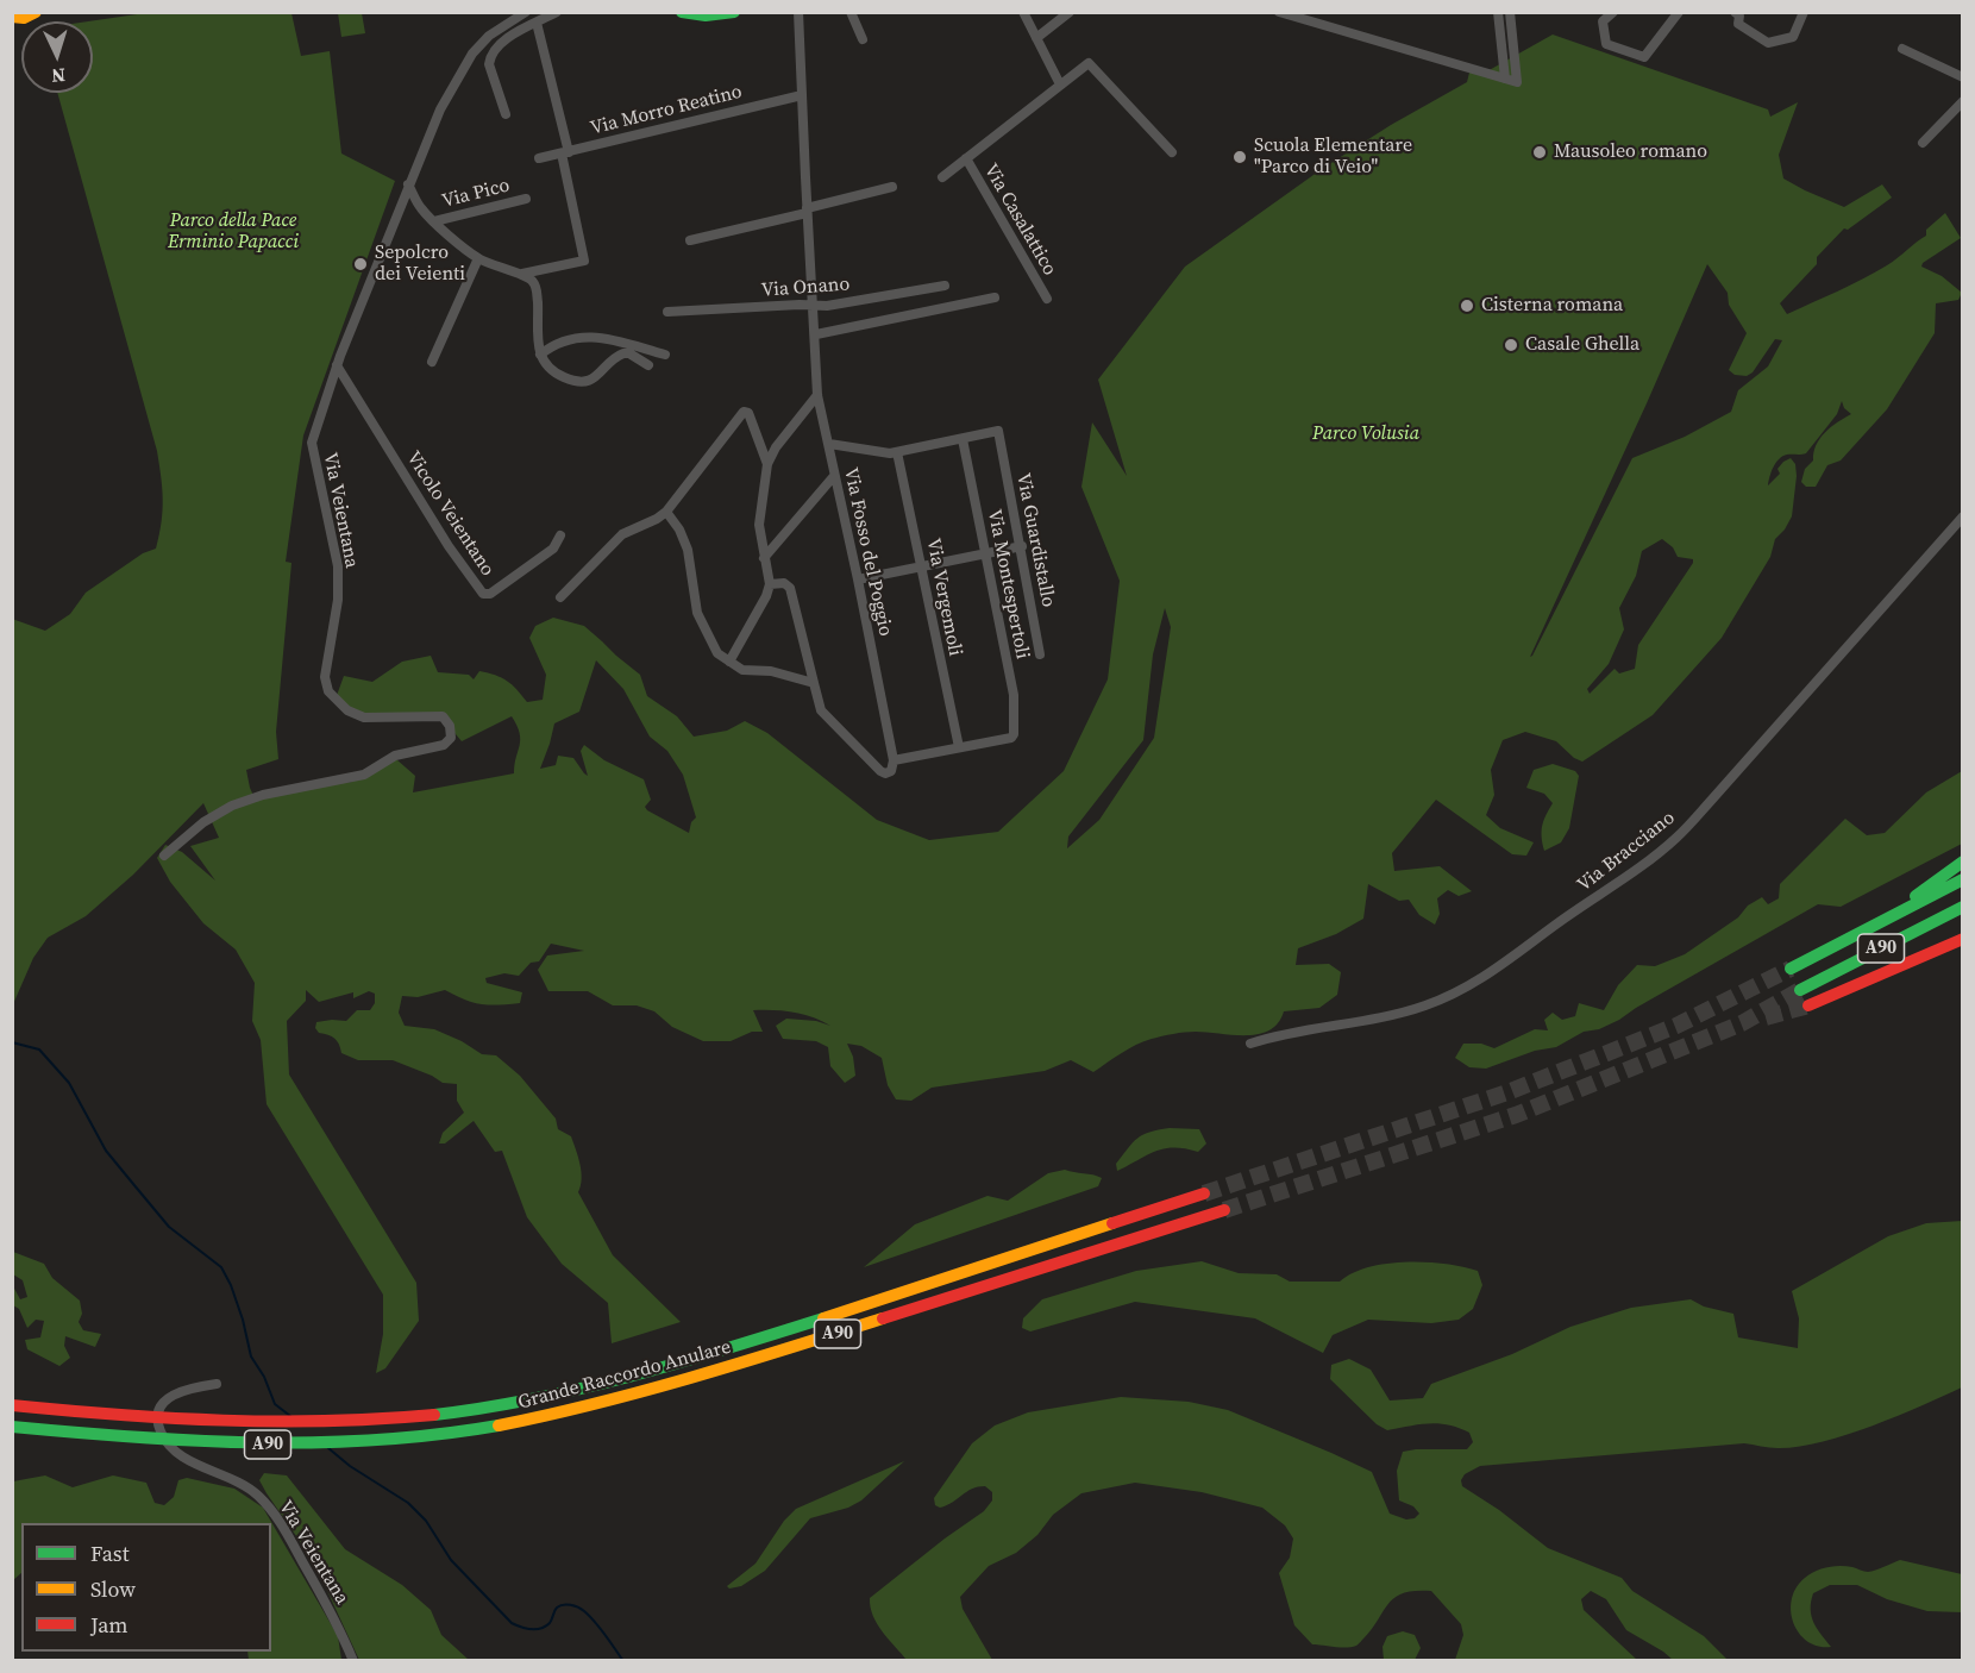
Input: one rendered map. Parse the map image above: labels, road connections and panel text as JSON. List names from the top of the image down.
{
  "streets": {
    "main road": ["A90", "Grande Raccordo Anulare"],
    "street": [
      "Via Morro Reatino",
      "Via Pico",
      "Via Casalattico",
      "Via Onano",
      "Via Veientana",
      "Vicolo Veientano",
      "Via Guardistallo",
      "Via Fosso del Poggio",
      "Via Montespertoli",
      "Via Vergemoli",
      "Via Bracciano"
    ]
  },
  "crossings": [
    ["Via Morro Reatino", "Via Fosso del Poggio"],
    ["Via Onano", "Via Fosso del Poggio"],
    ["Via Veientana", "Vicolo Veientano"],
    ["Via Guardistallo", "Via Montespertoli"],
    ["Via Montespertoli", "Via Vergemoli"]
  ],
  "parks": ["Parco della Pace Erminio Papacci", "Parco Volusia"],
  "places": [
    "Mausoleo romano",
    "Scuola Elementare \"Parco di Veio\"",
    "Sepolcro dei Veienti",
    "Cisterna romana",
    "Casale Ghella"
  ],
  "legend": ["Fast", "Slow", "Jam"],
  "north": "bottom"
}
